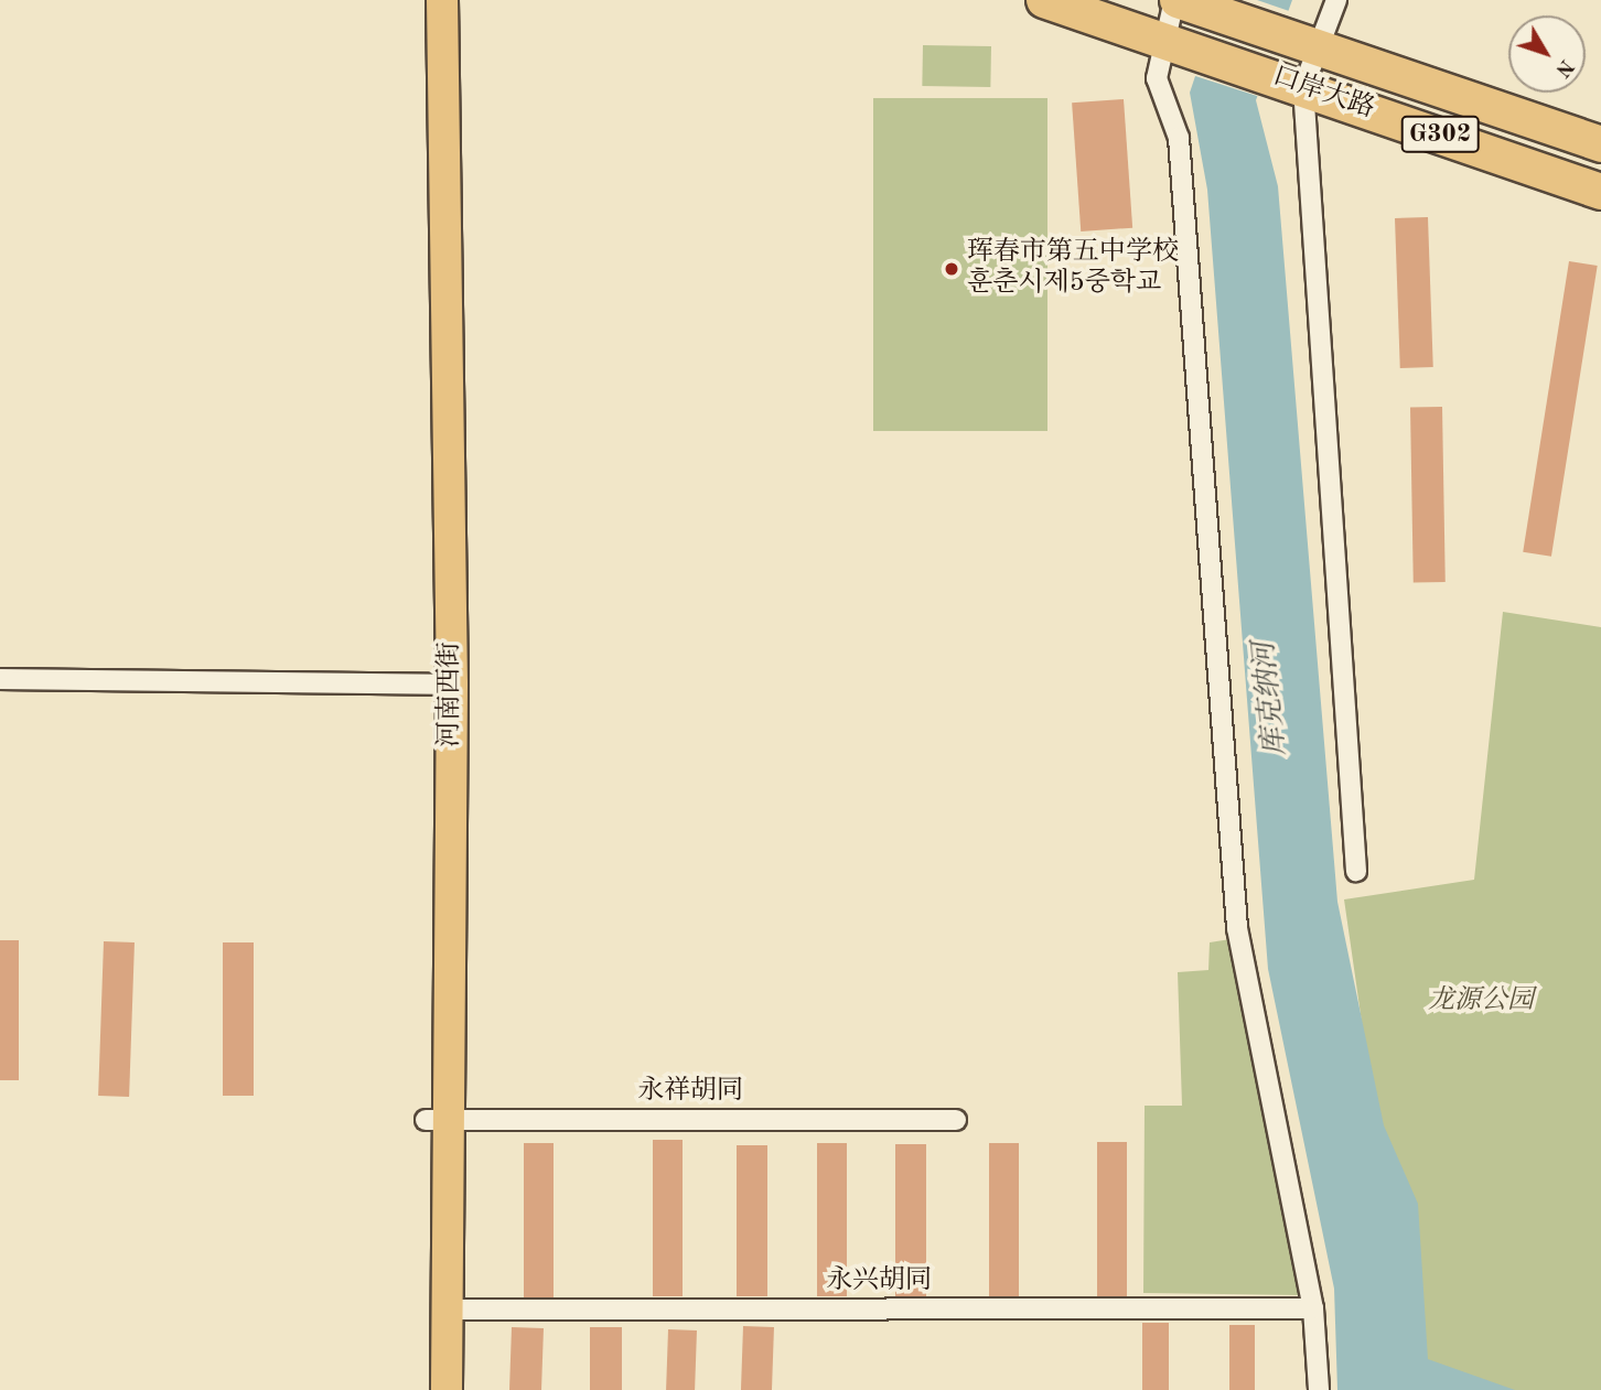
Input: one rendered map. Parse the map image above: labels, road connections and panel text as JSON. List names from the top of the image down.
{
  "streets": {
    "highway": ["口岸大路", "G302"],
    "main road": ["河南西街"],
    "street": ["永祥胡同", "永兴胡同"]
  },
  "crossings": [
    ["河南西街", "永祥胡同"],
    ["河南西街", "永兴胡同"]
  ],
  "water": ["库克纳河"],
  "parks": ["龙源公园"],
  "places": ["珲春市第五中学校 훈춘시제5중학교"],
  "north": "bottom right"
}
